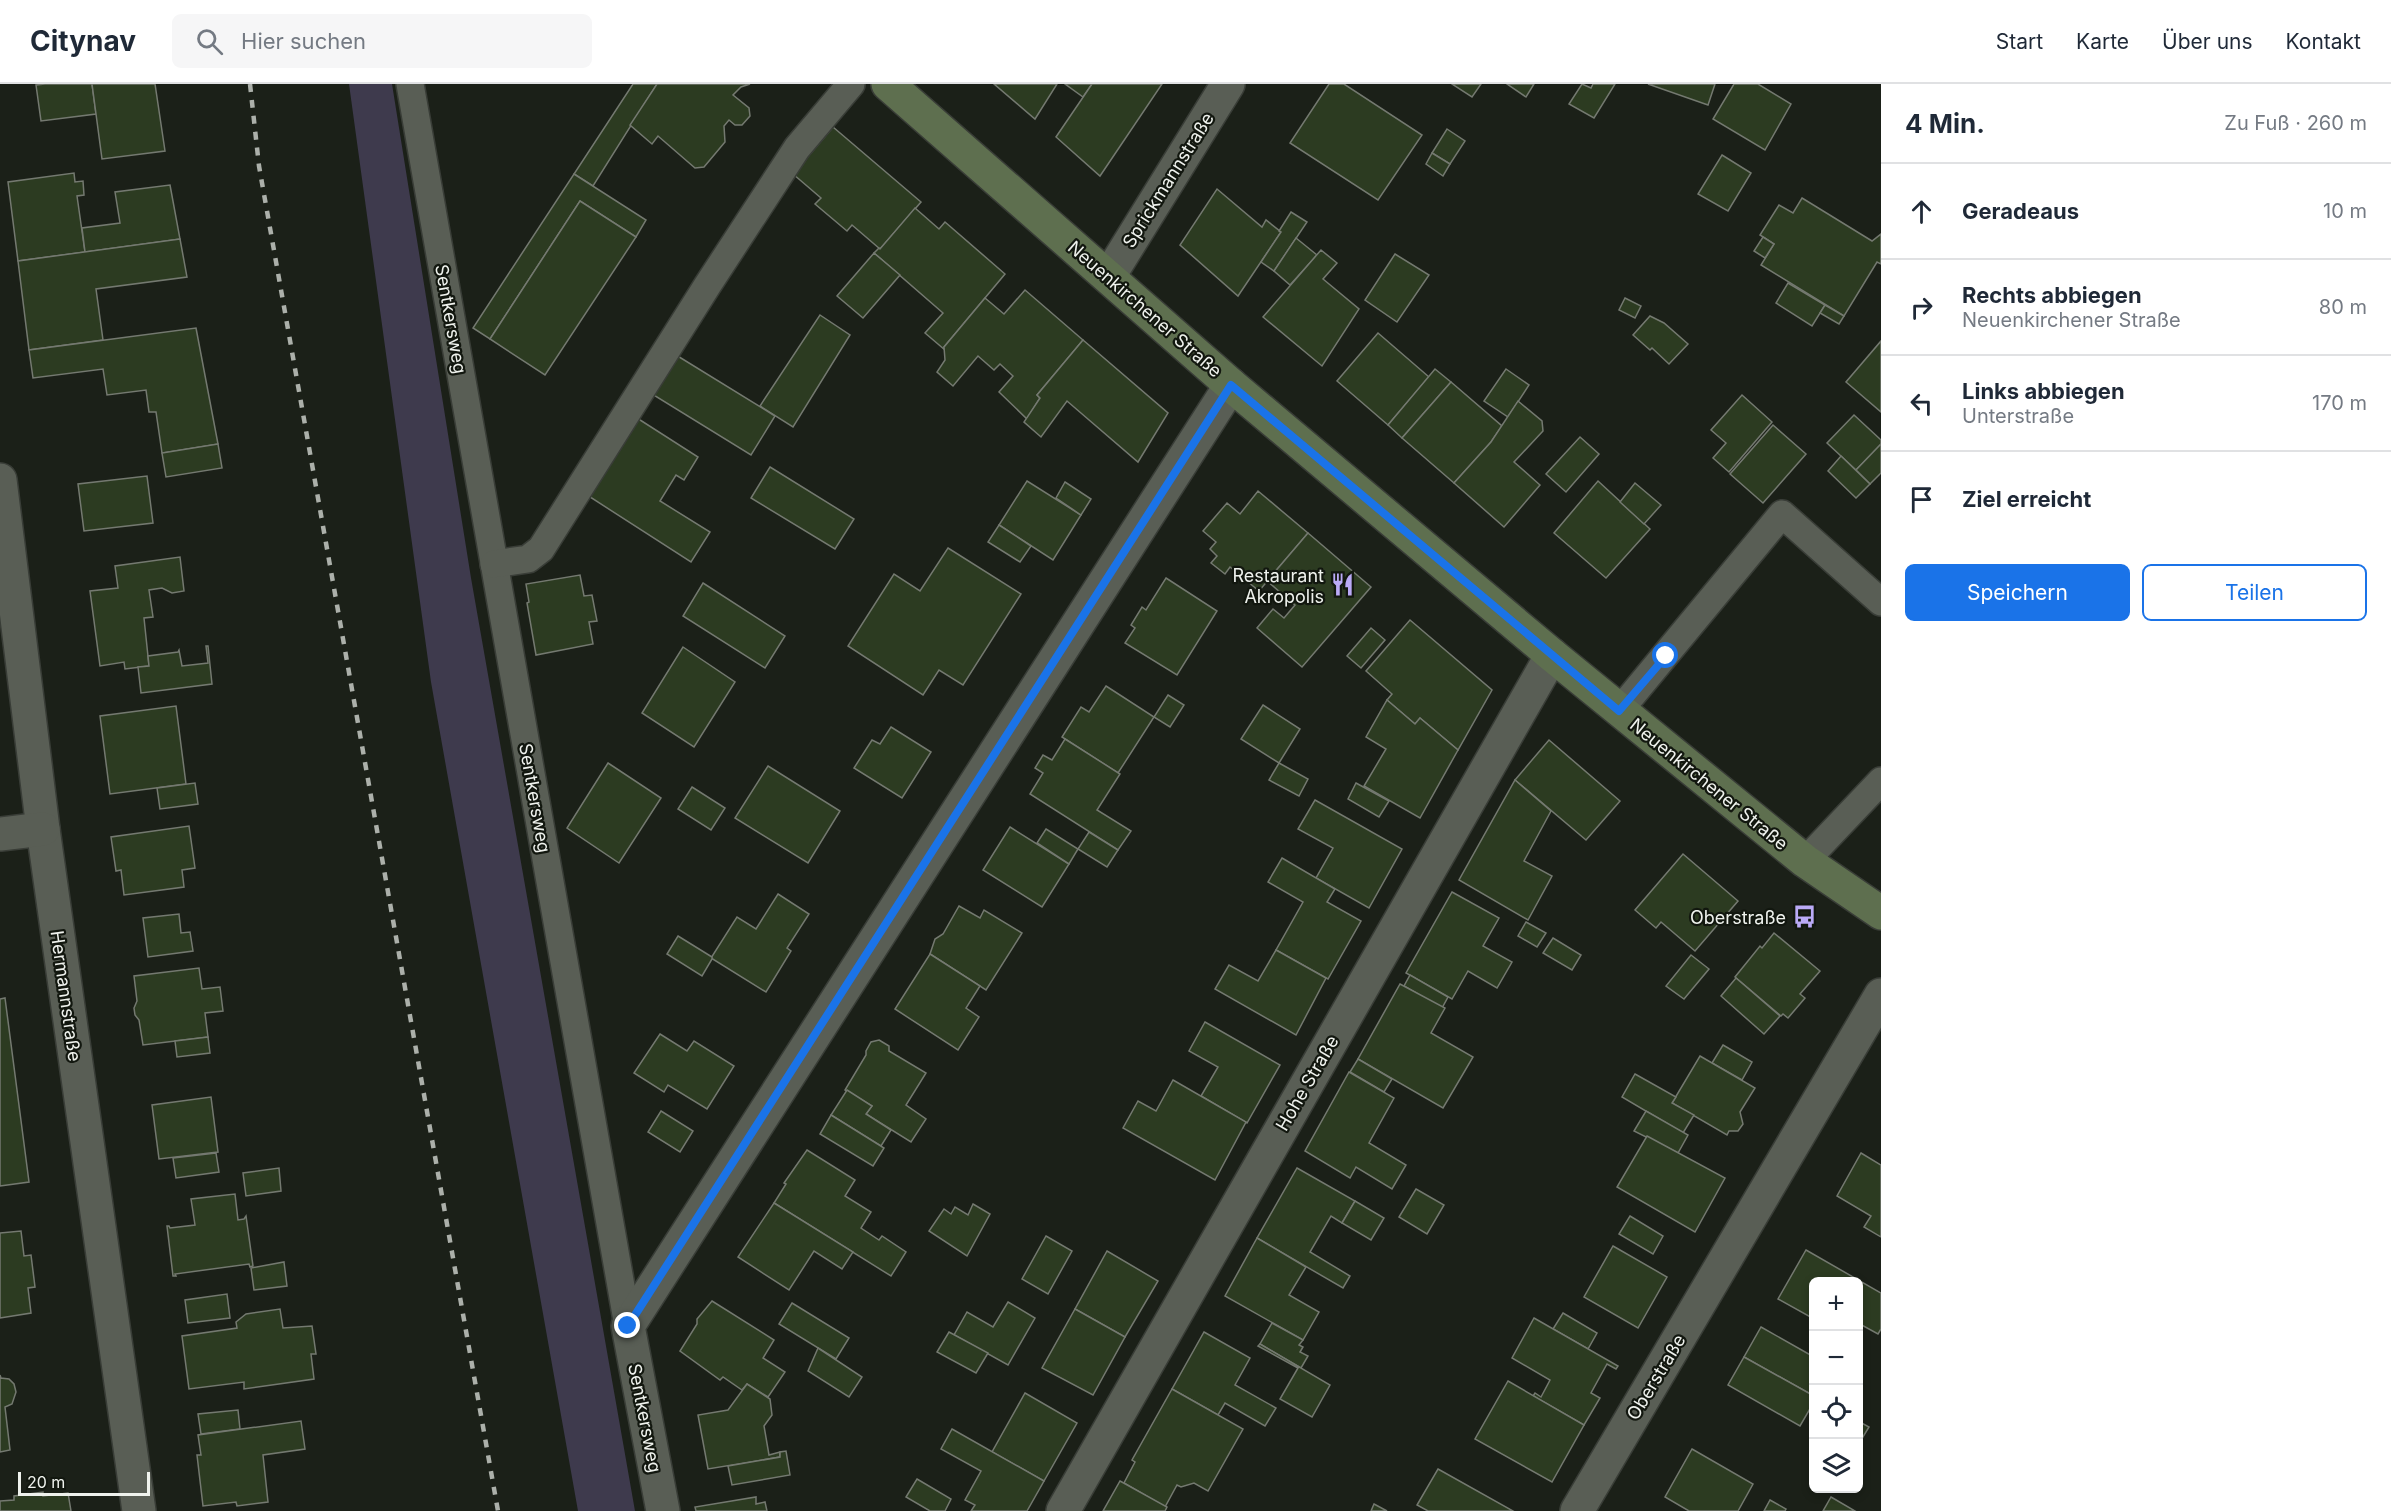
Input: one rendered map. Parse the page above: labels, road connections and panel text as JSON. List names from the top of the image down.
{
  "streets": {
    "street": [
      "Sprickmannstraße",
      "Neuenkirchener Straße",
      "Sentkersweg",
      "Hermannstraße",
      "Hohe Straße",
      "Oberstraße"
    ]
  },
  "crossings": [
    ["Sprickmannstraße", "Neuenkirchener Straße"],
    ["Neuenkirchener Straße", "Hohe Straße"]
  ],
  "places": {
    "restaurant": ["Restaurant Akropolis"],
    "bus stop": ["Oberstraße"]
  },
  "scale_bar": "20 m",
  "page": {
    "header": "Citynav",
    "search": "Hier suchen",
    "nav": [
      "Start",
      "Karte",
      "Über uns",
      "Kontakt"
    ],
    "heading": ["4 Min.", "Zu Fuß · 260 m"],
    "list": [
      ["Geradeaus", "10 m"],
      ["Rechts abbiegen", "Neuenkirchener Straße", "80 m"],
      ["Links abbiegen", "Unterstraße", "170 m"],
      "Ziel erreicht"
    ],
    "buttons": ["Speichern", "Teilen"],
    "map_buttons": ["+", "−"],
    "scale": "20 m"
  }
}
